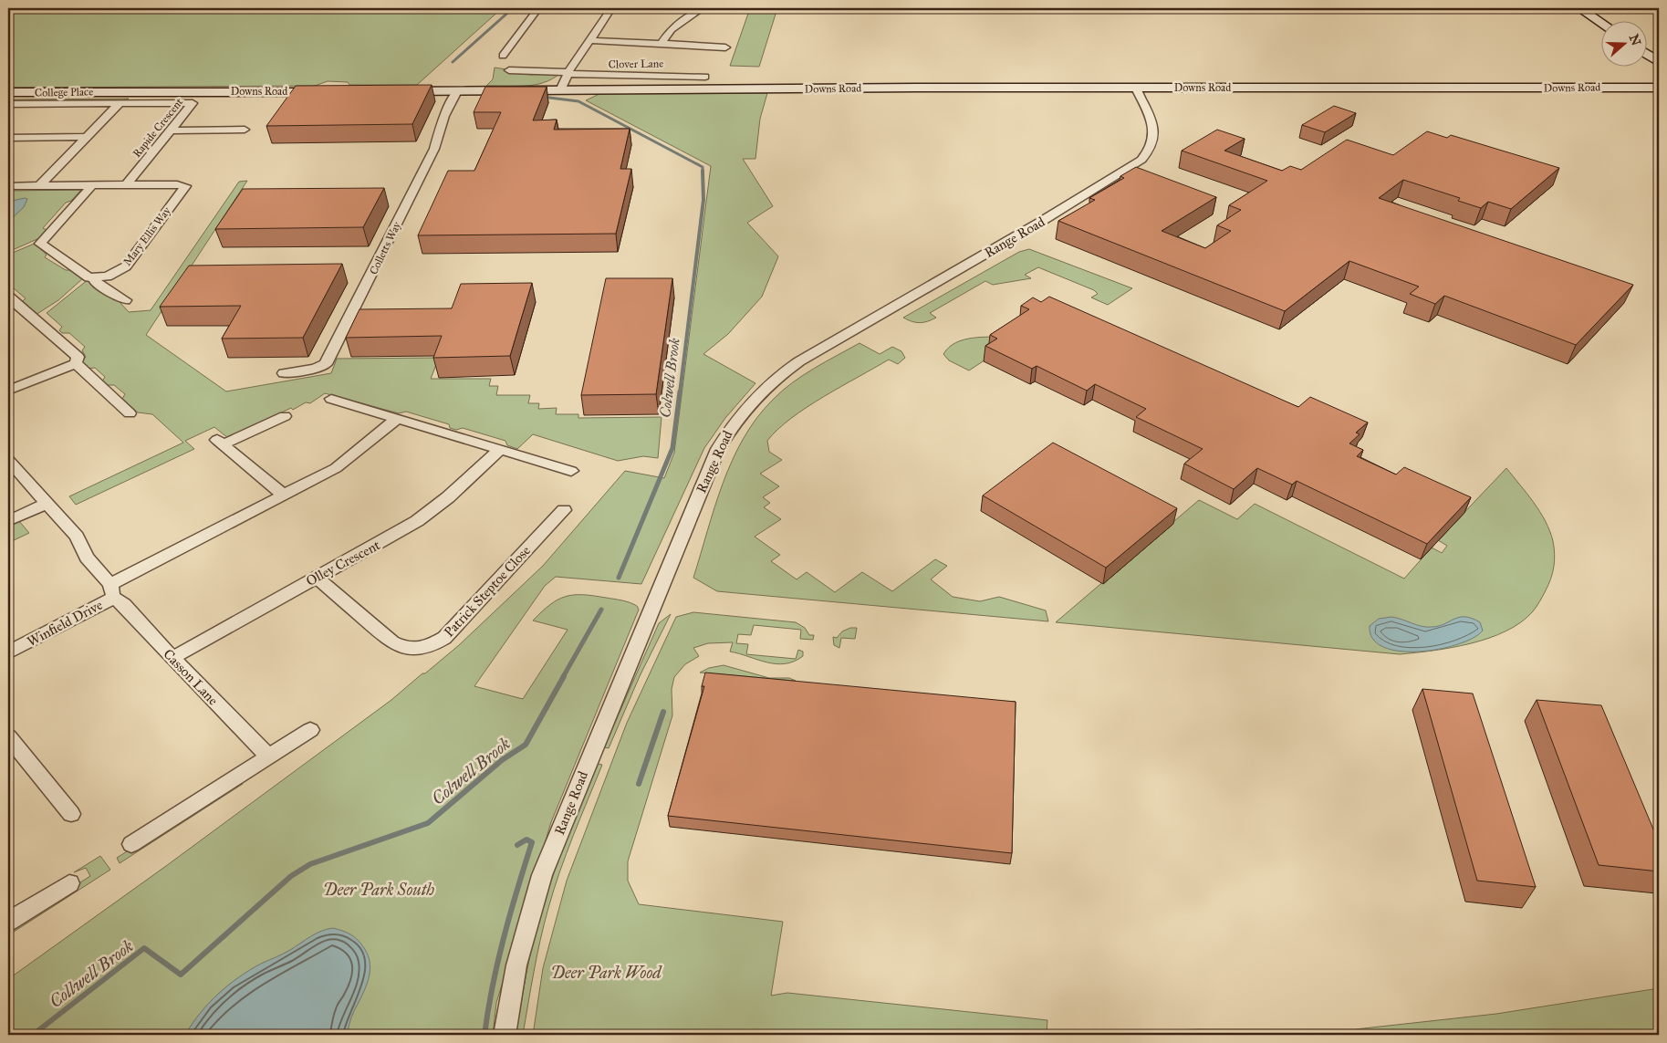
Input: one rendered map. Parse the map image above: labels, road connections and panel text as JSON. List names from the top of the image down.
{
  "streets": {
    "street": [
      "Clover Lane",
      "Downs Road",
      "College Place",
      "Rapide Crescent",
      "Mary Ellis Way",
      "Range Road",
      "Colletts Way",
      "Olley Crescent",
      "Patrick Steptoe Close",
      "Winfield Drive",
      "Casson Lane"
    ]
  },
  "crossings": [
    ["Downs Road", "Range Road"],
    ["Downs Road", "Colletts Way"],
    ["College Place", "Rapide Crescent"],
    ["Rapide Crescent", "Mary Ellis Way"],
    ["Olley Crescent", "Patrick Steptoe Close"],
    ["Olley Crescent", "Casson Lane"],
    ["Winfield Drive", "Casson Lane"]
  ],
  "water": ["Colwell Brook", "Collwell Brook"],
  "parks": ["Deer Park South", "Deer Park Wood"],
  "north": "right"
}
